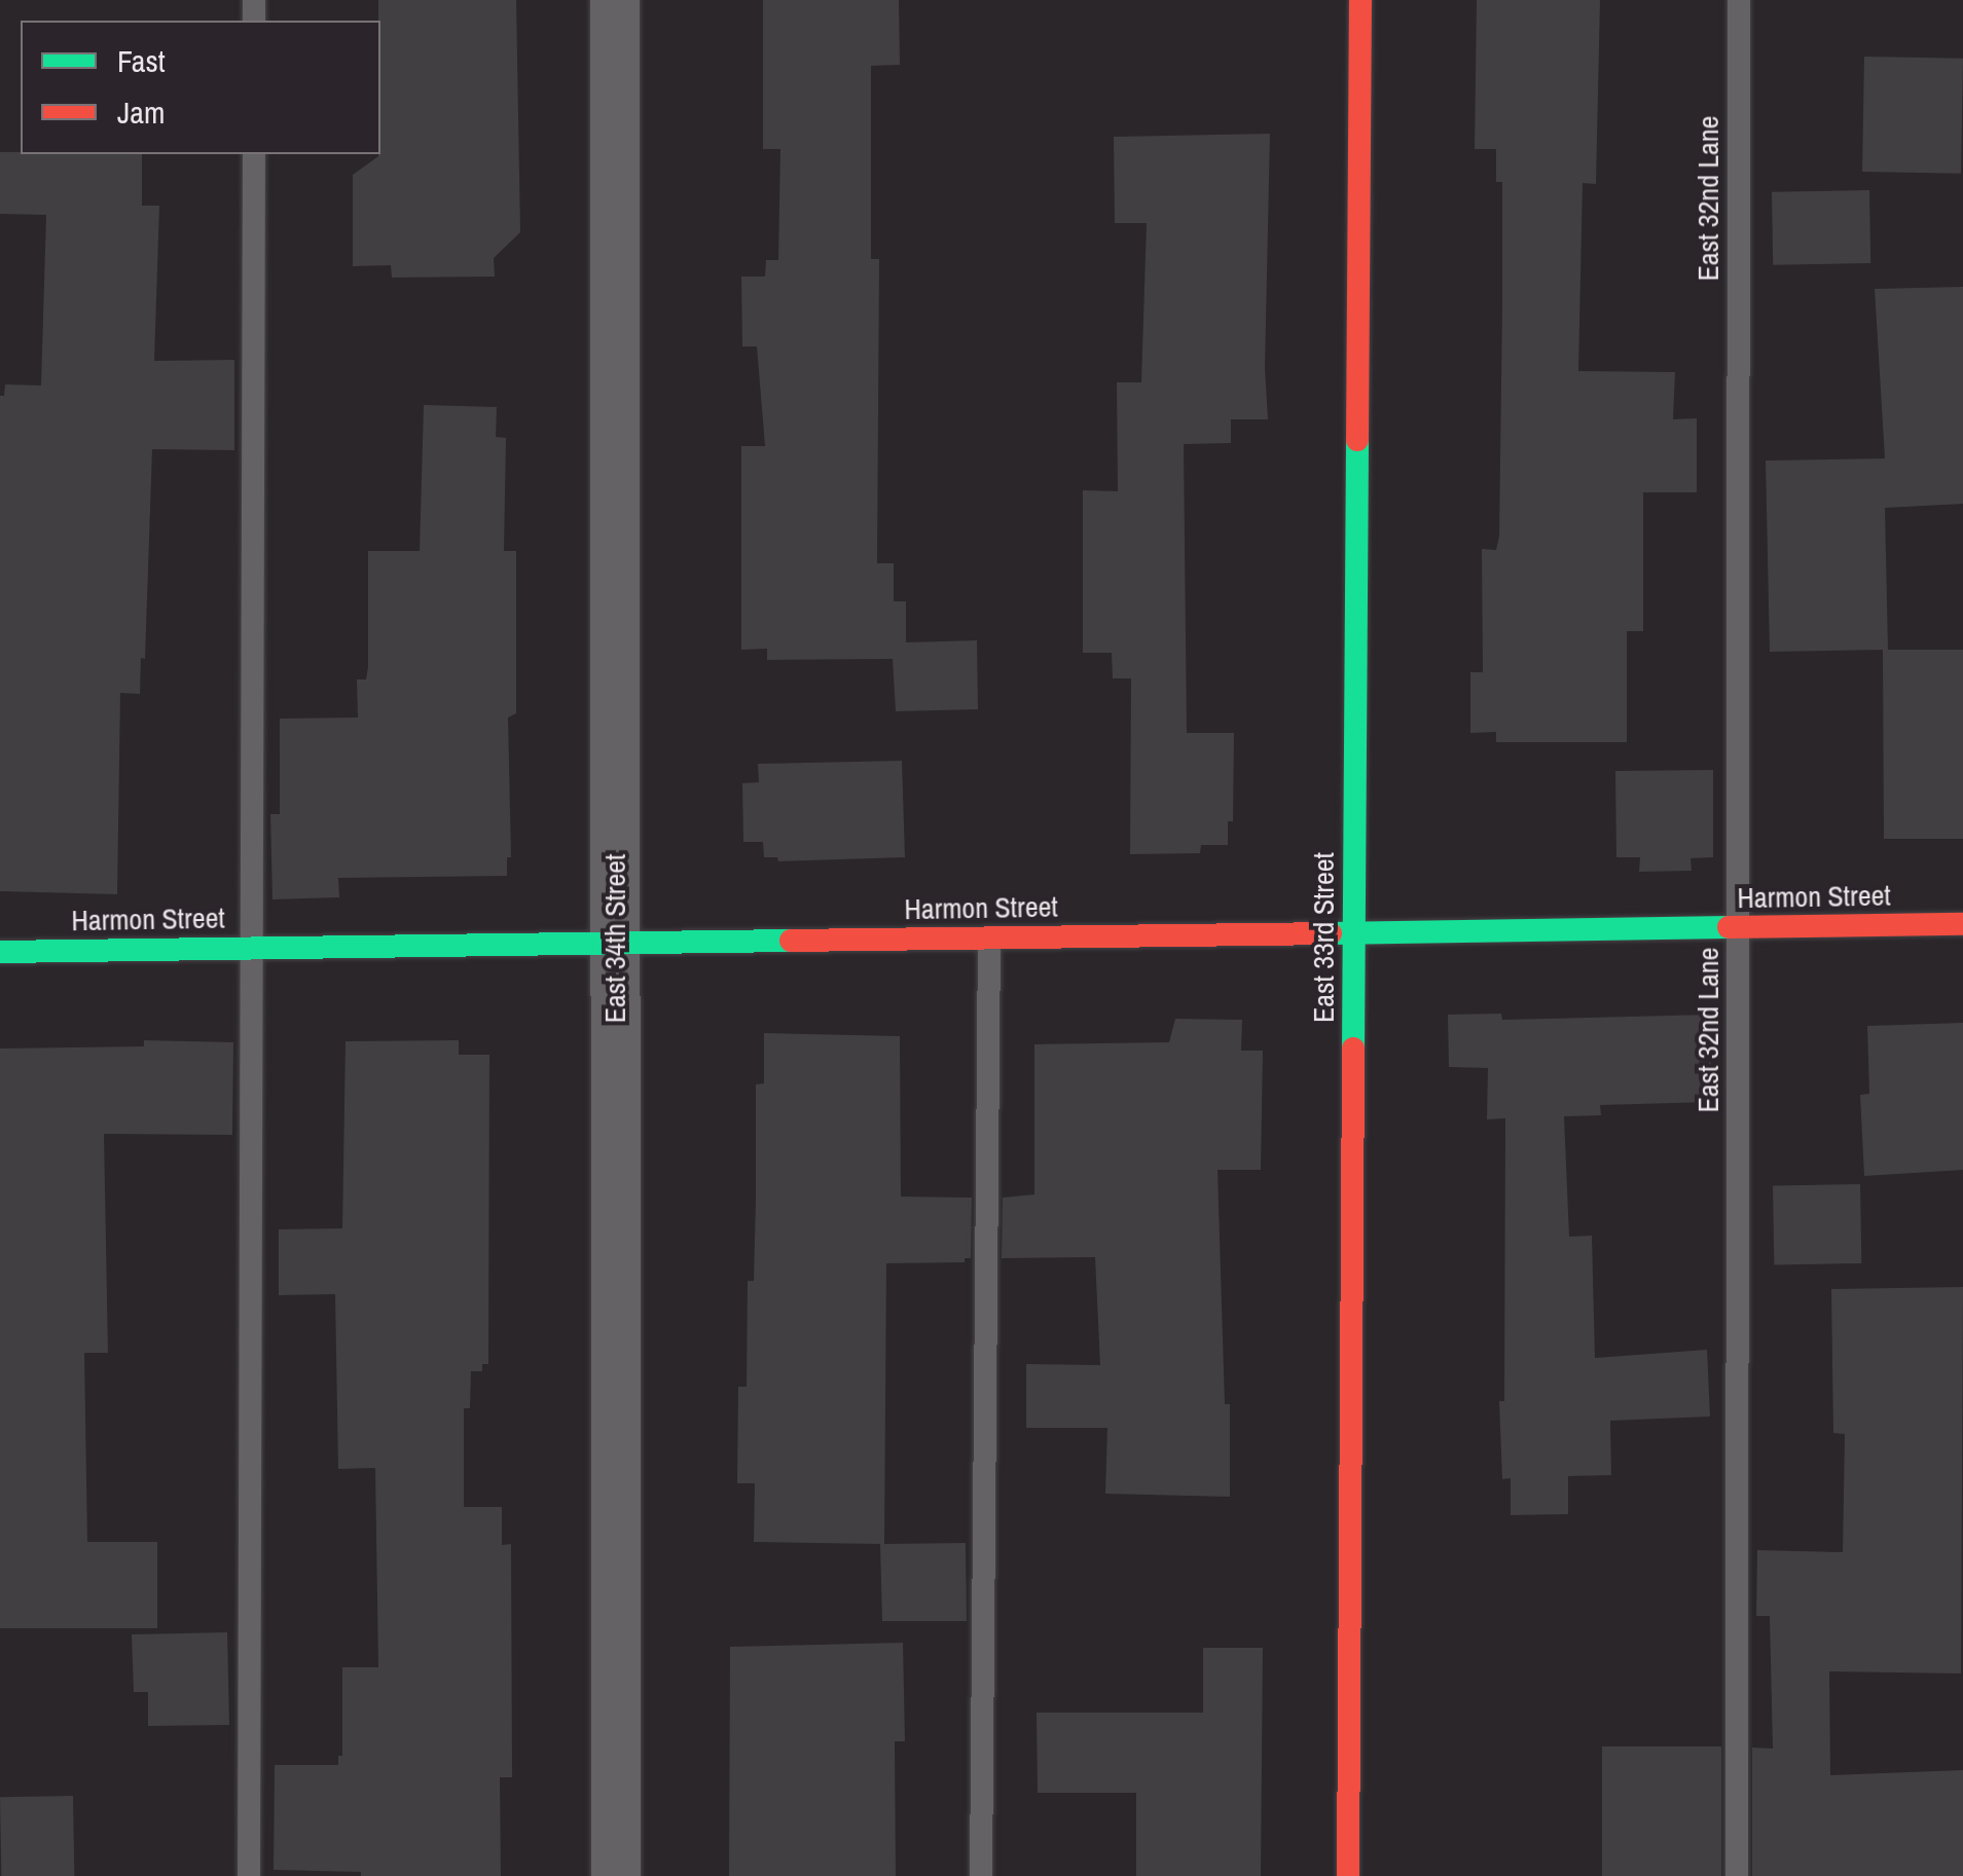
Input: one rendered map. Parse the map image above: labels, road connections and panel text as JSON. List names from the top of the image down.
{
  "streets": {
    "main road": ["Harmon Street", "East 33rd Street"],
    "street": ["East 34th Street"],
    "lane": ["East 32nd Lane"]
  },
  "crossings": [
    ["East 32nd Lane", "Harmon Street"],
    ["Harmon Street", "East 33rd Street"],
    ["Harmon Street", "East 34th Street"]
  ],
  "legend": ["Fast", "Jam"]
}
